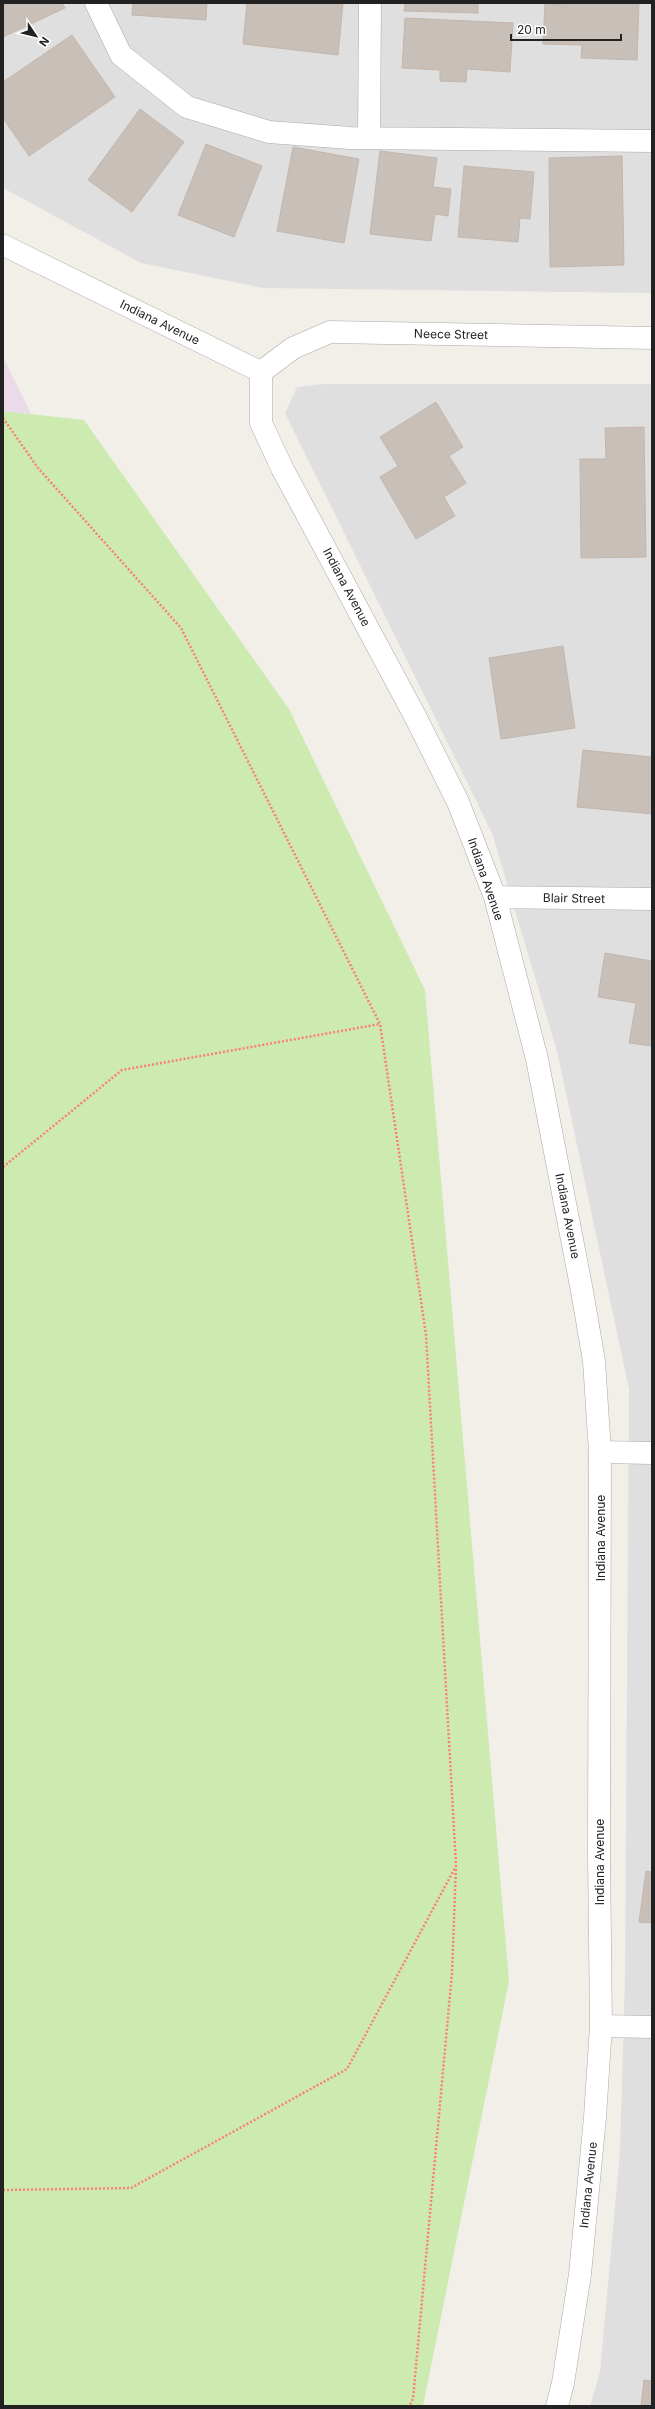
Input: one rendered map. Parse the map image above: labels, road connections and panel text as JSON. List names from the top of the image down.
{
  "streets": {
    "street": ["Indiana Avenue", "Neece Street", "Blair Street"]
  },
  "crossings": [
    ["Indiana Avenue", "Neece Street"],
    ["Indiana Avenue", "Blair Street"]
  ],
  "scale_bar": "20 m",
  "north": "bottom right"
}
